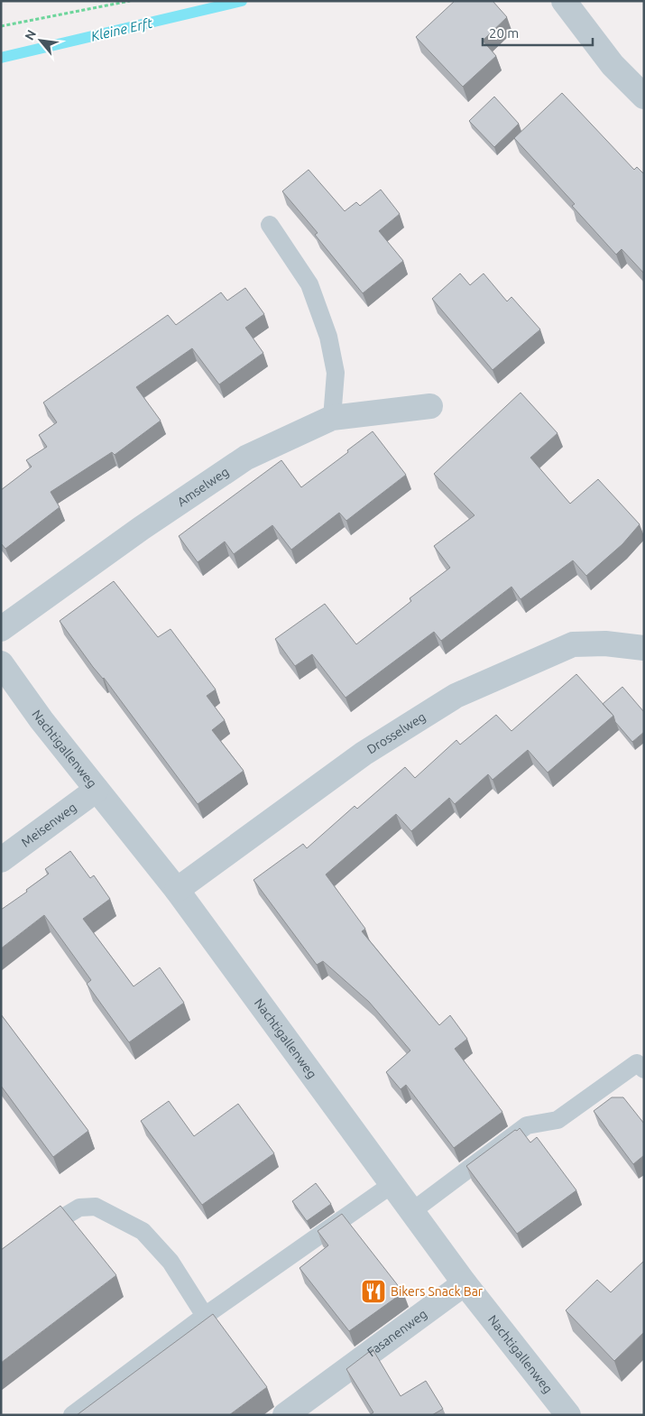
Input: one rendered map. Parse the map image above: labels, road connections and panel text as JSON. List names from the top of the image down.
{
  "streets": {
    "street": [
      "Amselweg",
      "Drosselweg",
      "Nachtigallenweg",
      "Meisenweg",
      "Fasanenweg"
    ]
  },
  "crossings": [
    ["Drosselweg", "Nachtigallenweg"],
    ["Nachtigallenweg", "Meisenweg"],
    ["Nachtigallenweg", "Fasanenweg"]
  ],
  "water": ["Kleine Erft"],
  "places": {
    "restaurant": ["Bikers Snack Bar"]
  },
  "scale_bar": "20 m",
  "north": "top left"
}
